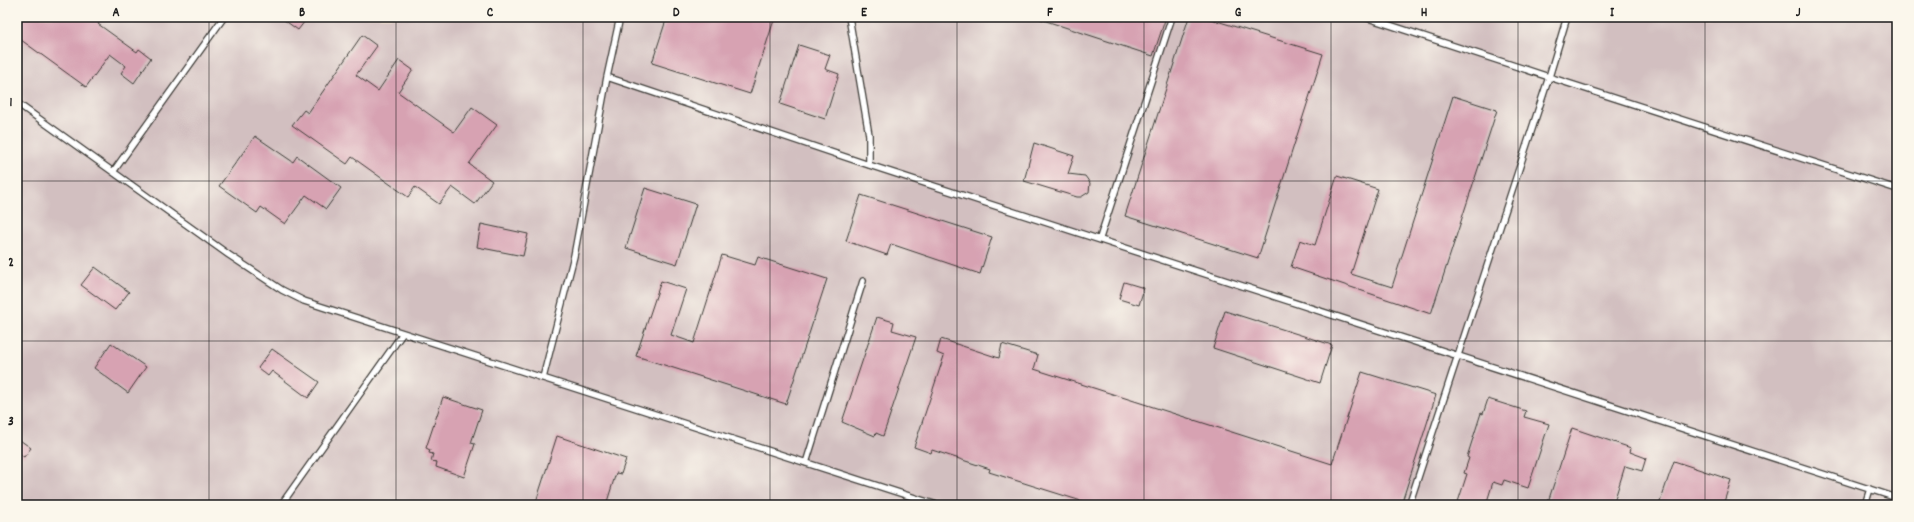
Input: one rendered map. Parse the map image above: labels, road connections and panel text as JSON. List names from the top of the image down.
{
  "grid": {
    "columns": [
      "A",
      "B",
      "C",
      "D",
      "E",
      "F",
      "G",
      "H",
      "I",
      "J"
    ],
    "rows": ["1", "2", "3"]
  }
}
